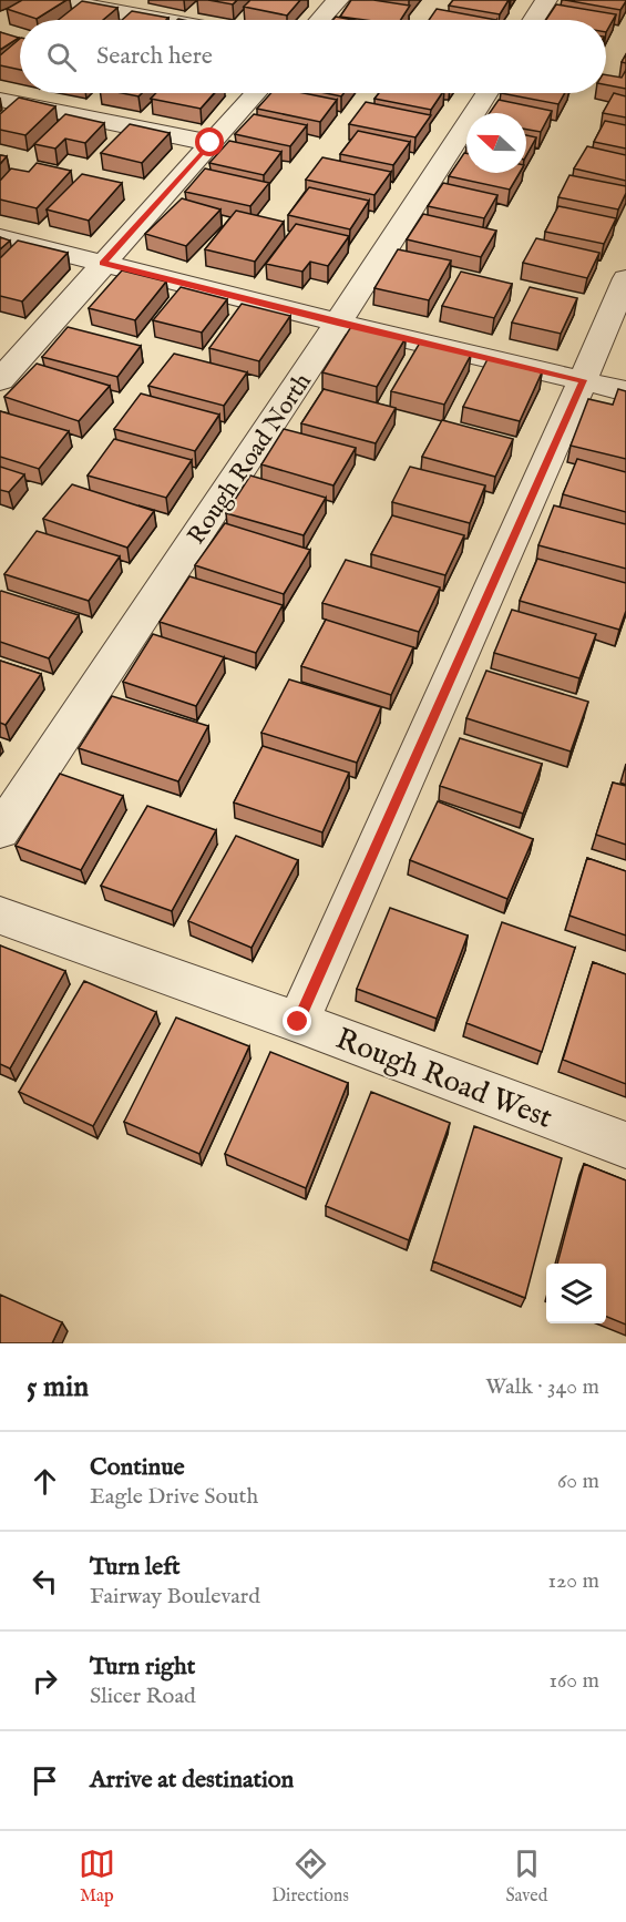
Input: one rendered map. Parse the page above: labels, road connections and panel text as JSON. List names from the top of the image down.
{
  "streets": {
    "street": ["Rough Road North", "Rough Road West"]
  },
  "north": "left",
  "page": {
    "search": "Search here",
    "heading": ["5 min", "Walk · 340 m"],
    "list": [
      ["Continue", "Eagle Drive South", "60 m"],
      ["Turn left", "Fairway Boulevard", "120 m"],
      ["Turn right", "Slicer Road", "160 m"],
      "Arrive at destination"
    ],
    "nav": ["Map", "Directions", "Saved"]
  }
}
